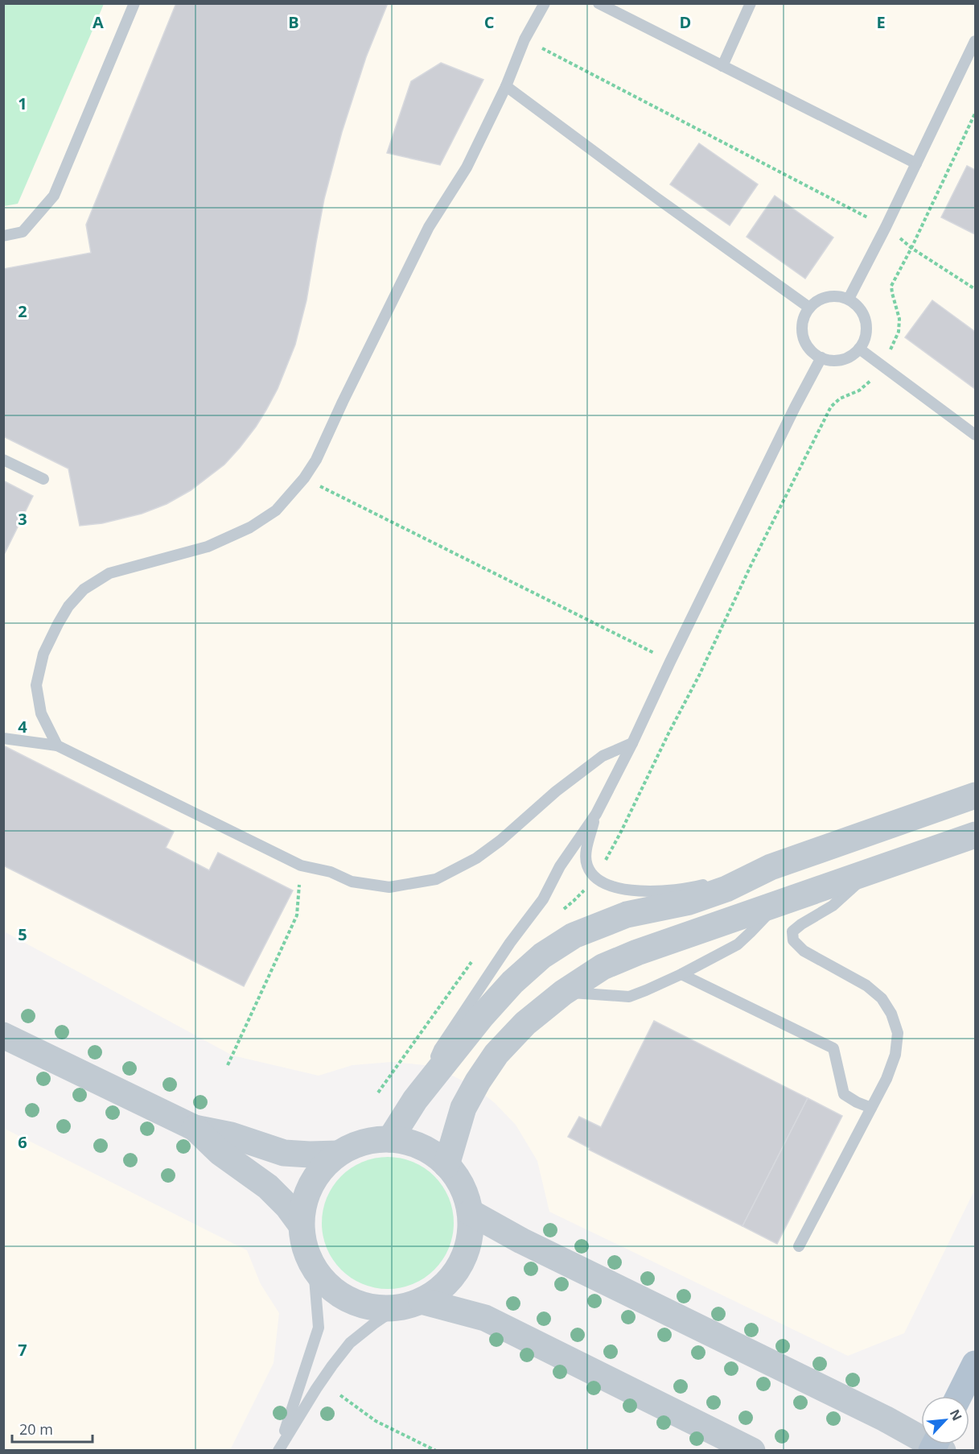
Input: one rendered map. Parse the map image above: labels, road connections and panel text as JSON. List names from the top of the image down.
{
  "scale_bar": "20 m",
  "north": "top right",
  "grid": {
    "columns": [
      "A",
      "B",
      "C",
      "D",
      "E"
    ],
    "rows": [
      "1",
      "2",
      "3",
      "4",
      "5",
      "6",
      "7"
    ]
  }
}
